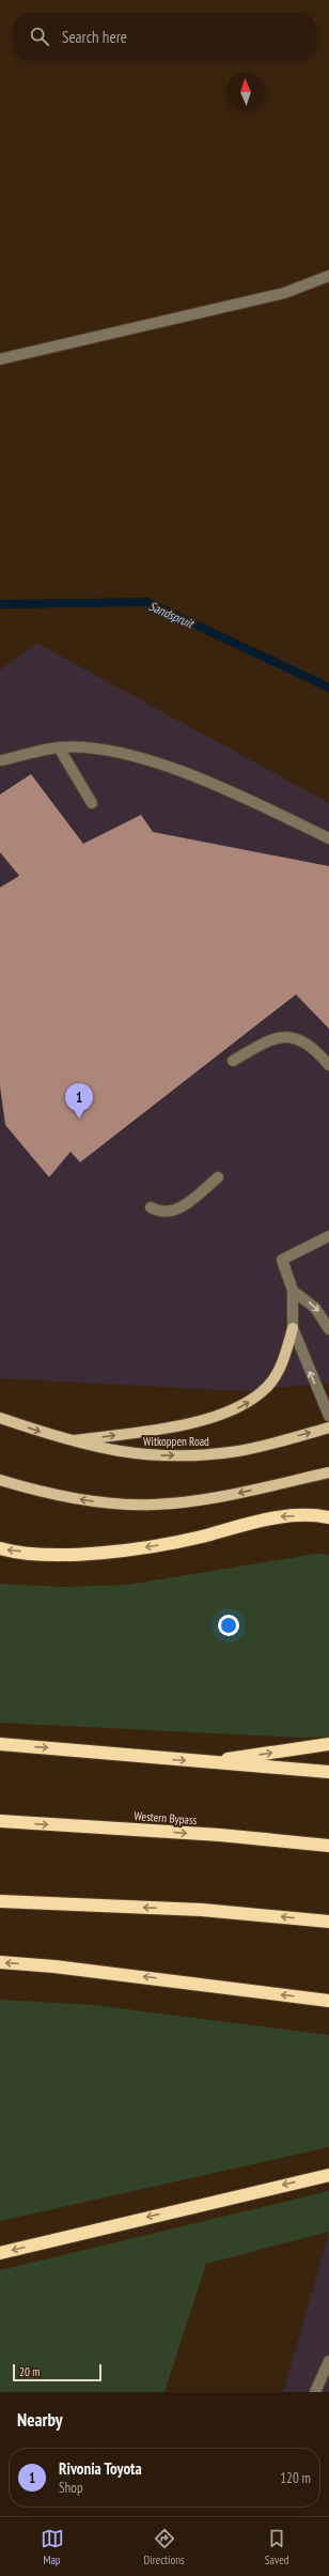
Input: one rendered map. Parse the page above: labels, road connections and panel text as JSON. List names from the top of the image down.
{
  "streets": {
    "highway": ["Western Bypass"],
    "main road": ["Witkoppen Road"]
  },
  "water": ["Sandspruit"],
  "scale_bar": "20 m",
  "north": "top",
  "page": {
    "search": "Search here",
    "pins": "1",
    "scale": "20 m",
    "heading": "Nearby",
    "list": [
      {
        "mark": "1",
        "name": "Rivonia Toyota",
        "note": "Shop",
        "value": "120 m"
      }
    ],
    "nav": ["Map", "Directions", "Saved"]
  }
}
